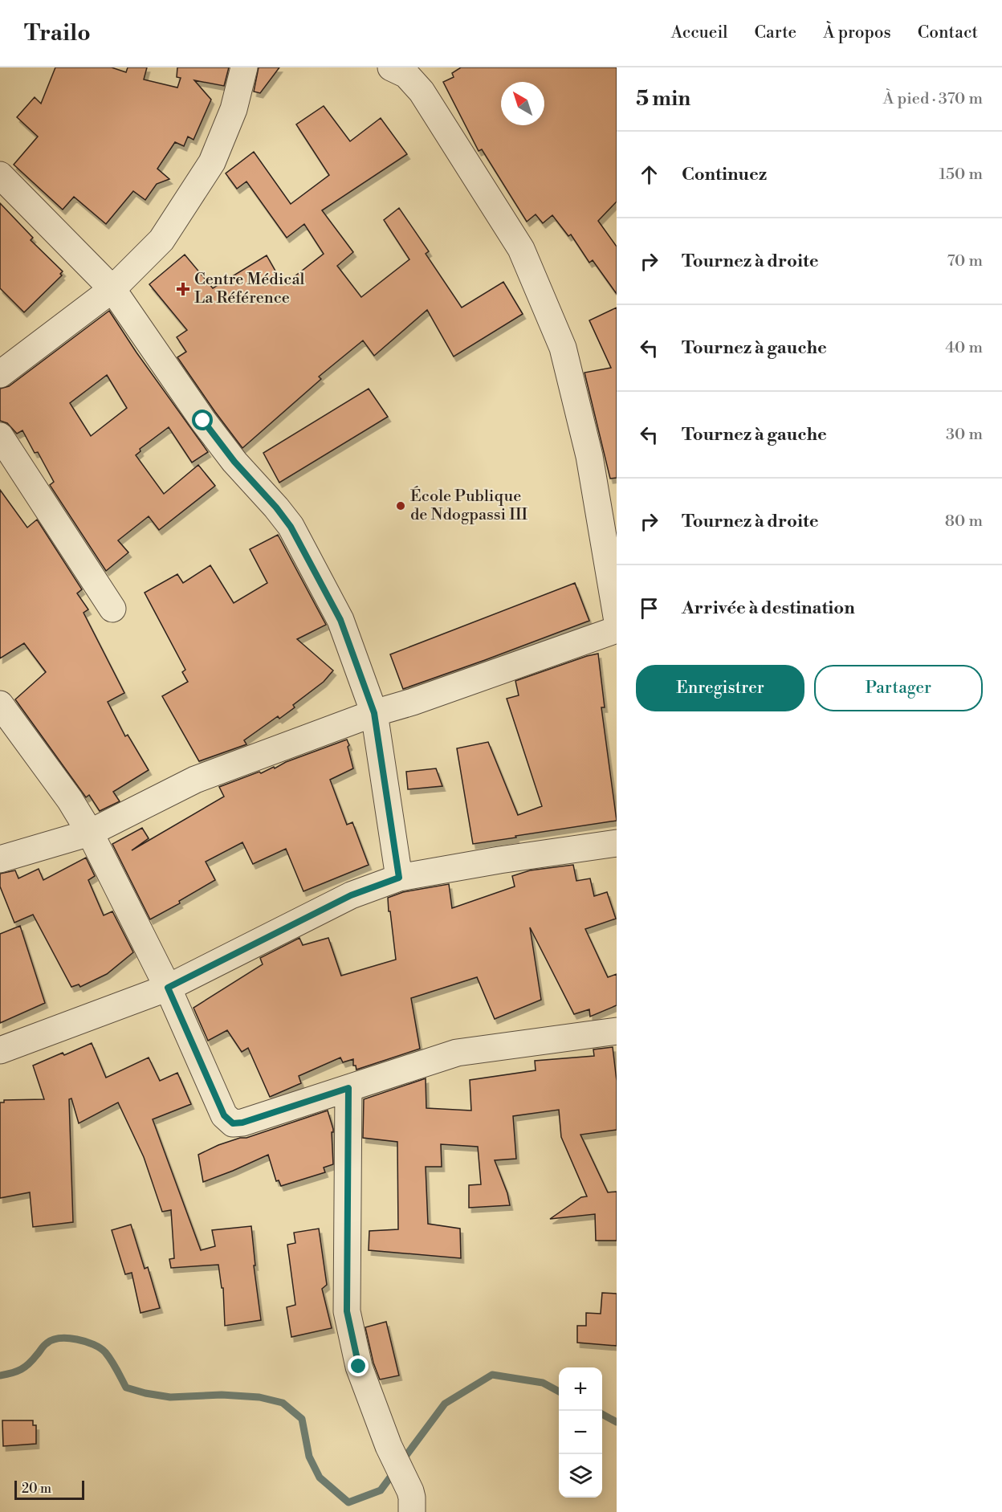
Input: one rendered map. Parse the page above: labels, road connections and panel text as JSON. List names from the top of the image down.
{
  "places": {
    "health": ["Centre Médical La Référence"],
    "other": ["École Publique de Ndogpassi III"]
  },
  "scale_bar": "20 m",
  "north": "top left",
  "page": {
    "header": "Trailo",
    "nav": [
      "Accueil",
      "Carte",
      "À propos",
      "Contact"
    ],
    "heading": ["5 min", "À pied · 370 m"],
    "list": [
      ["Continuez", "150 m"],
      ["Tournez à droite", "70 m"],
      ["Tournez à gauche", "40 m"],
      ["Tournez à gauche", "30 m"],
      ["Tournez à droite", "80 m"],
      "Arrivée à destination"
    ],
    "buttons": ["Enregistrer", "Partager"],
    "map_buttons": ["+", "−"],
    "scale": "20 m"
  }
}
